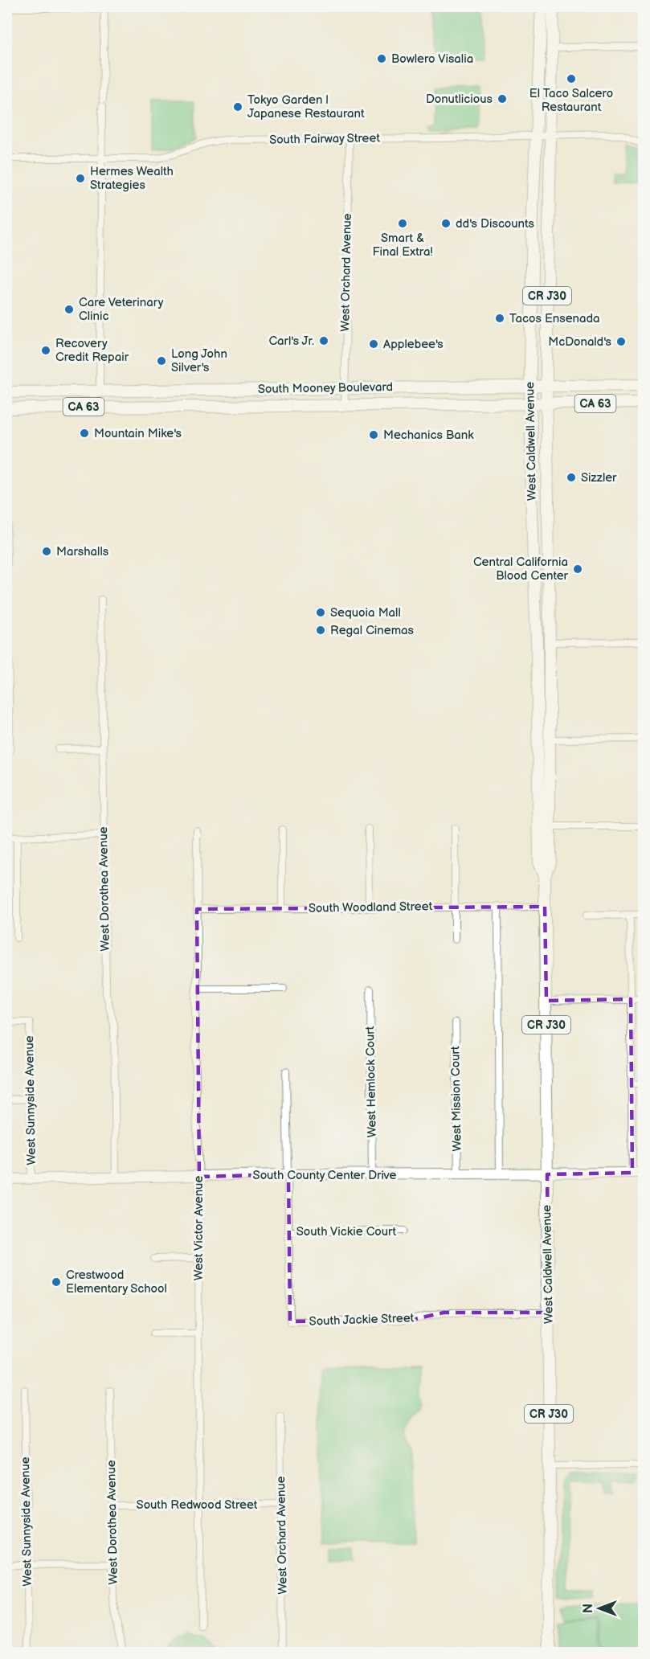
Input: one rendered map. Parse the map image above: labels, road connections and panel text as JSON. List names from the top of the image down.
{
  "streets": {
    "main road": [
      "CR J30",
      "South Mooney Boulevard",
      "CA 63",
      "West Caldwell Avenue"
    ],
    "street": [
      "South Fairway Street",
      "West Orchard Avenue",
      "West Dorothea Avenue",
      "South Woodland Street",
      "West Hemlock Court",
      "West Mission Court",
      "West Sunnyside Avenue",
      "South County Center Drive",
      "West Victor Avenue",
      "South Vickie Court",
      "South Jackie Street",
      "South Redwood Street"
    ]
  },
  "crossings": [
    ["South Fairway Street", "West Orchard Avenue"],
    ["South Fairway Street", "West Caldwell Avenue"],
    ["West Orchard Avenue", "South Mooney Boulevard"],
    ["West Orchard Avenue", "South Redwood Street"],
    ["South Mooney Boulevard", "West Caldwell Avenue"],
    ["West Caldwell Avenue", "South Woodland Street"],
    ["West Caldwell Avenue", "South County Center Drive"],
    ["West Caldwell Avenue", "South Jackie Street"],
    ["West Dorothea Avenue", "South County Center Drive"],
    ["West Dorothea Avenue", "South Redwood Street"],
    ["South Woodland Street", "West Victor Avenue"],
    ["West Hemlock Court", "South County Center Drive"],
    ["West Mission Court", "South County Center Drive"],
    ["West Sunnyside Avenue", "South County Center Drive"],
    ["South County Center Drive", "West Victor Avenue"],
    ["West Victor Avenue", "South Redwood Street"],
    ["South Vickie Court", "South Jackie Street"]
  ],
  "places": [
    "Bowlero Visalia",
    "El Taco Salcero Restaurant",
    "Donutlicious",
    "Tokyo Garden | Japanese Restaurant",
    "Hermes Wealth Strategies",
    "Smart & Final Extra!",
    "dd's Discounts",
    "Care Veterinary Clinic",
    "Tacos Ensenada",
    "Carl's Jr.",
    "McDonald's",
    "Applebee's",
    "Recovery Credit Repair",
    "Long John Silver's",
    "Mountain Mike's",
    "Mechanics Bank",
    "Sizzler",
    "Marshalls",
    "Central California Blood Center",
    "Sequoia Mall",
    "Regal Cinemas",
    "Crestwood Elementary School"
  ],
  "north": "left"
}
